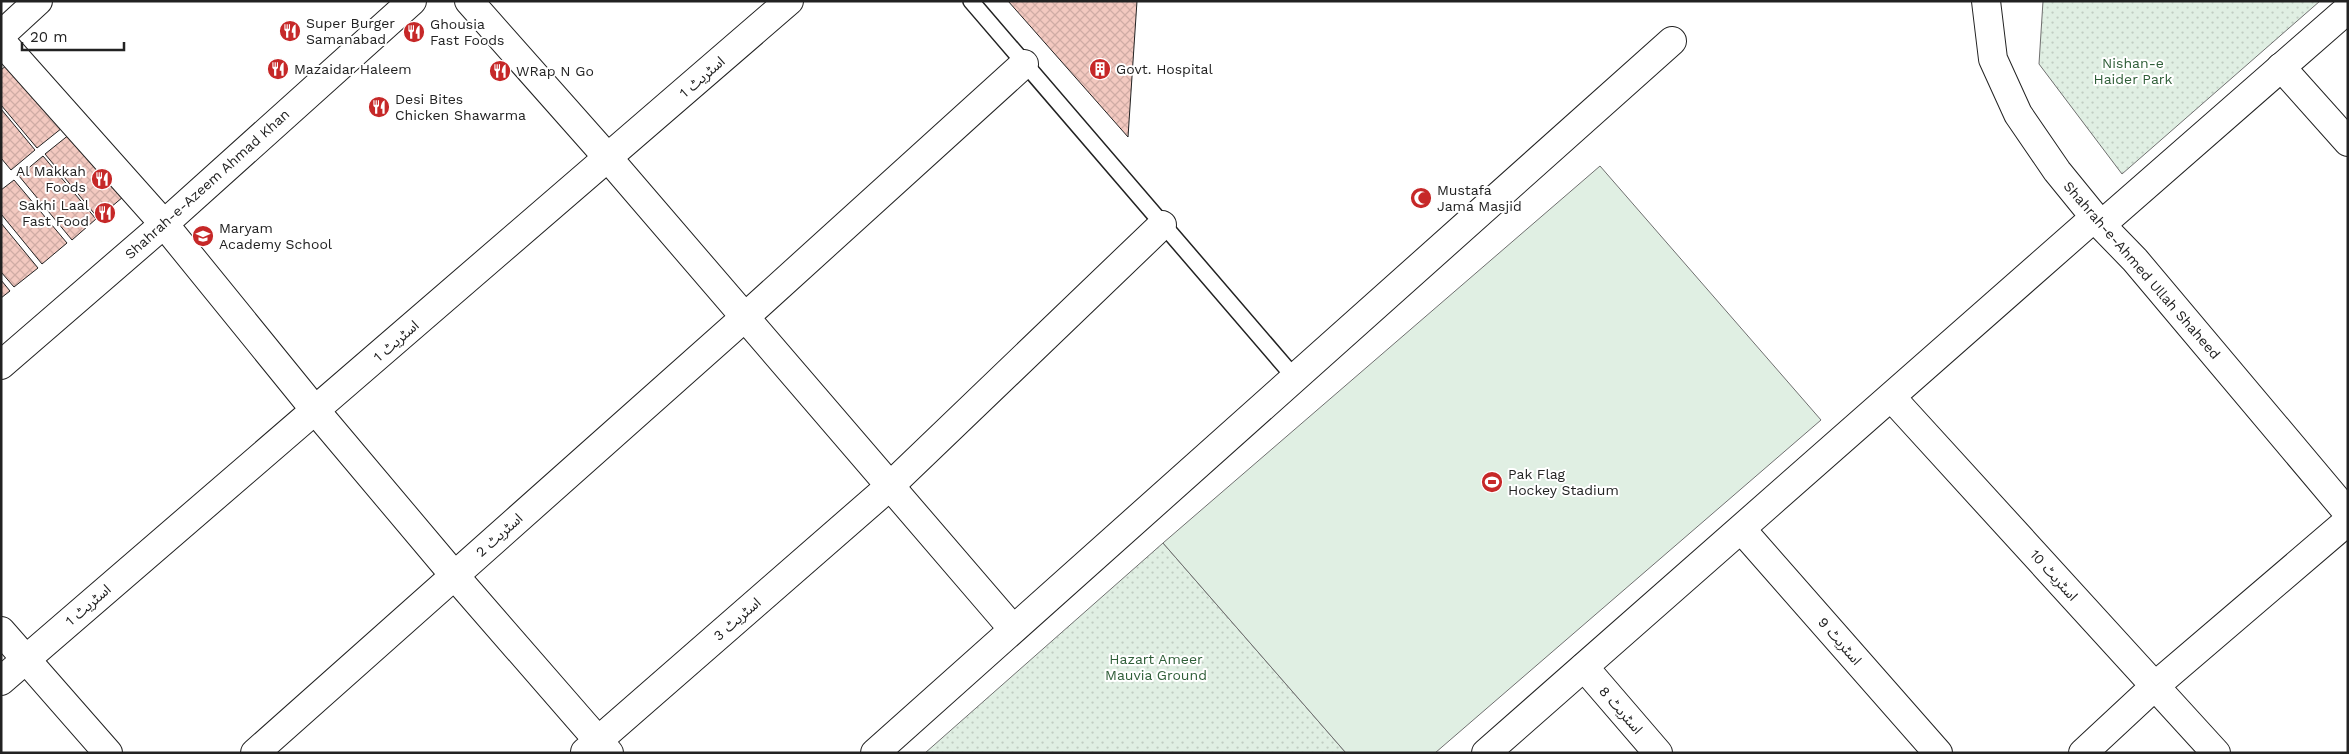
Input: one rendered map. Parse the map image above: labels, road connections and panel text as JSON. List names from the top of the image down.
{
  "streets": {
    "street": [
      "اسٹریٹ 1",
      "Shahrah-e-Azeem Ahmad Khan",
      "Shahrah-e-Ahmed Ullah Shaheed",
      "اسٹریٹ 2",
      "اسٹریٹ 10",
      "اسٹریٹ 3",
      "اسٹریٹ 9",
      "اسٹریٹ 8"
    ]
  },
  "parks": ["Nishan-e Haider Park", "Hazart Ameer Mauvia Ground"],
  "places": {
    "restaurant": [
      "Super Burger Samanabad",
      "Ghousia Fast Foods",
      "Mazaidar Haleem",
      "WRap N Go",
      "Desi Bites Chicken Shawarma",
      "Al Makkah Foods",
      "Sakhi Laal Fast Food"
    ],
    "building": ["Govt. Hospital"],
    "mosque": ["Mustafa Jama Masjid"],
    "school or university": ["Maryam Academy School"],
    "sports": ["Pak Flag Hockey Stadium"]
  },
  "scale_bar": "20 m"
}
